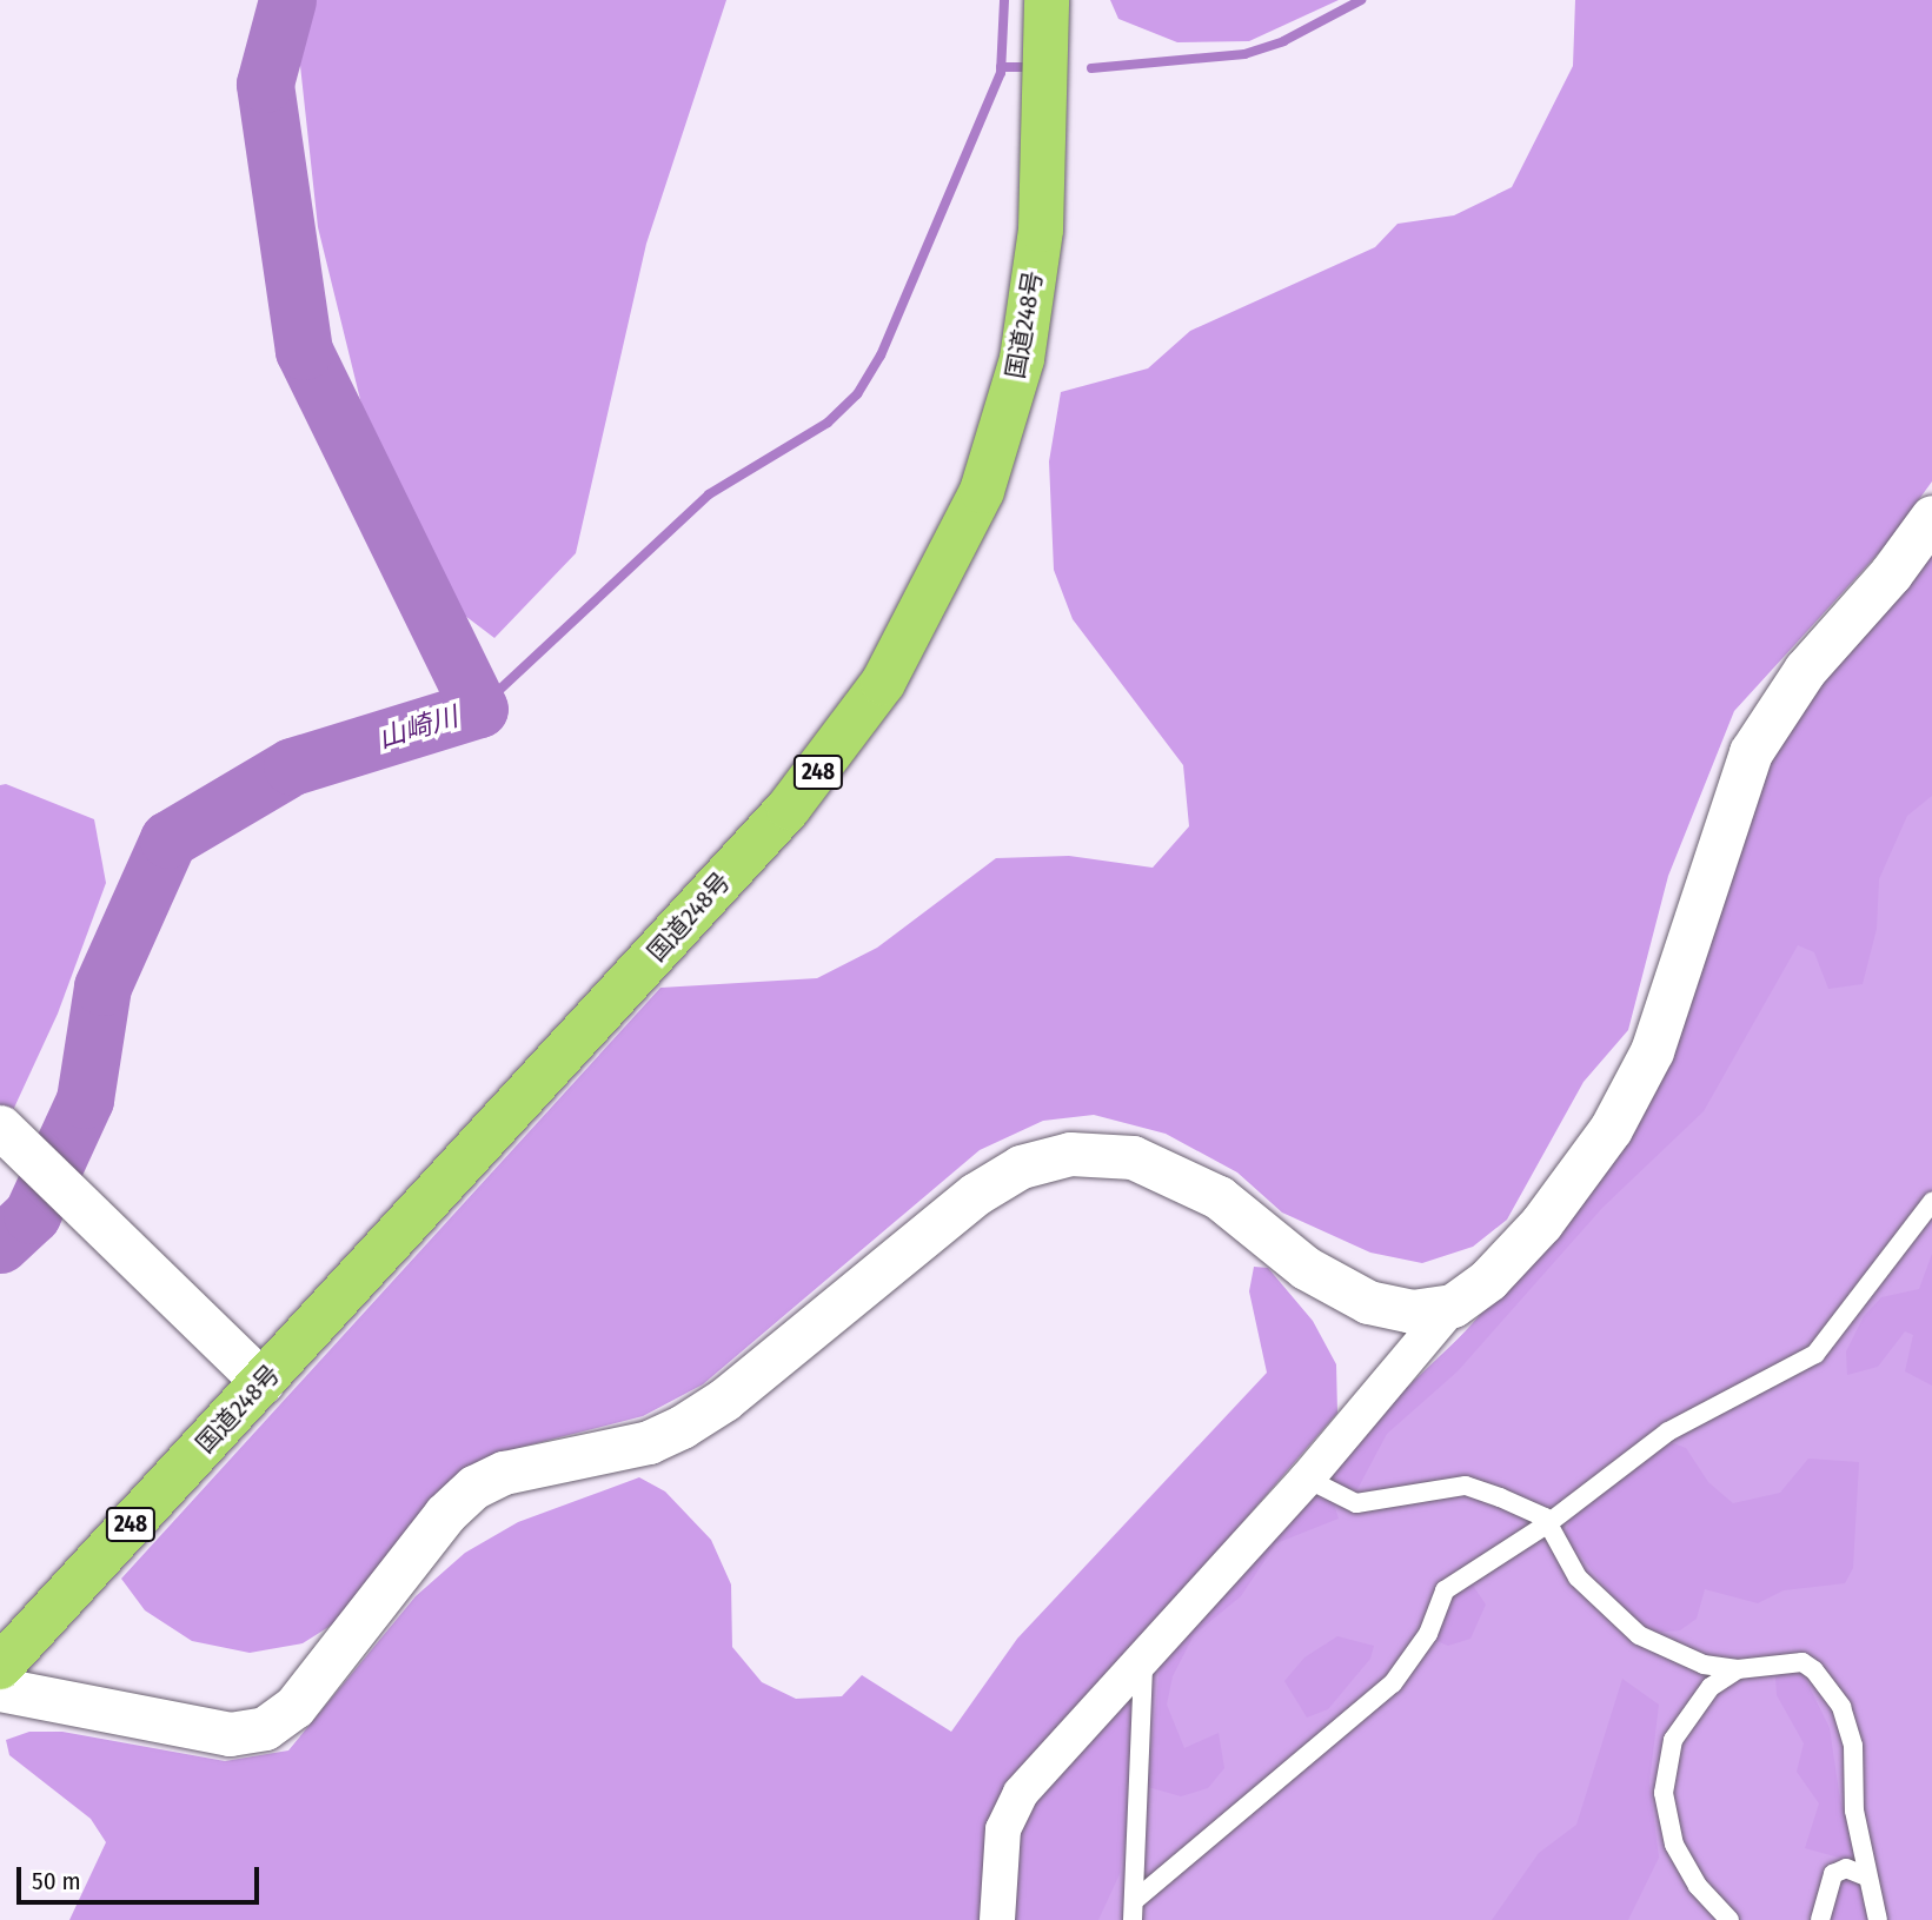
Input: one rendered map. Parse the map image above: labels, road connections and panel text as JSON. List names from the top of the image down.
{
  "streets": {
    "highway": ["国道248号", "248"]
  },
  "water": ["山崎川"],
  "scale_bar": "50 m"
}
